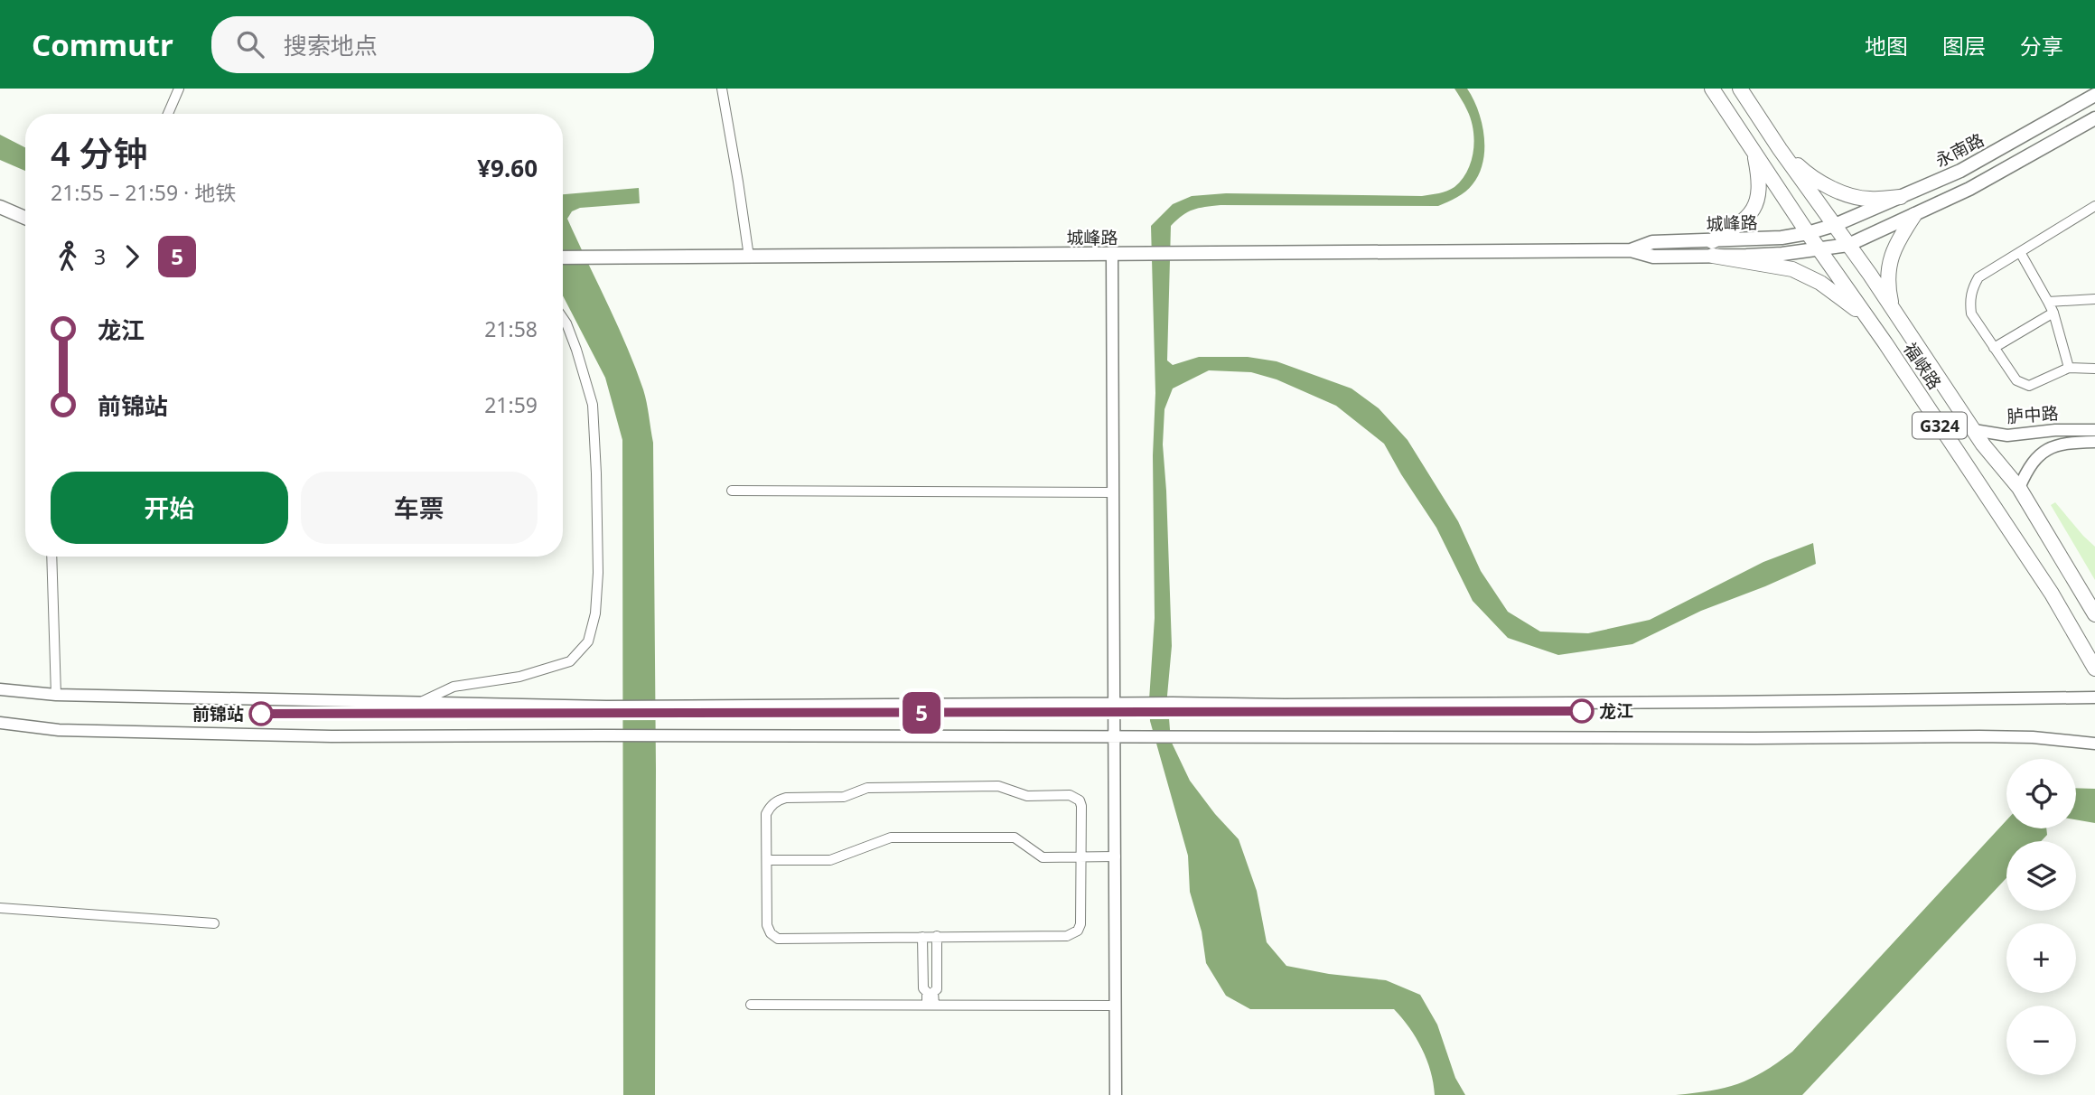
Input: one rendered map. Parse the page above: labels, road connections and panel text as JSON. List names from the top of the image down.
{
  "streets": {
    "highway": ["福峡路", "G324"],
    "main road": ["永南路", "城峰路"],
    "street": ["胪中路"]
  },
  "crossings": [
    ["永南路", "城峰路"],
    ["永南路", "福峡路"],
    ["城峰路", "福峡路"],
    ["福峡路", "胪中路"]
  ],
  "places": ["龙江", "前锦站"],
  "lines": ["metro line 5"],
  "page": {
    "header": "Commutr",
    "search": "搜索地点",
    "nav": ["地图", "图层", "分享"],
    "on_map": "5",
    "heading": ["4 分钟", "21:55 – 21:59 · 地铁", "¥9.60"],
    "legs": ["3", "5"],
    "list": [
      {
        "name": "龙江",
        "value": "21:58"
      },
      {
        "name": "前锦站",
        "value": "21:59"
      }
    ],
    "buttons": ["开始", "车票"],
    "map_buttons": ["+", "−"]
  }
}
